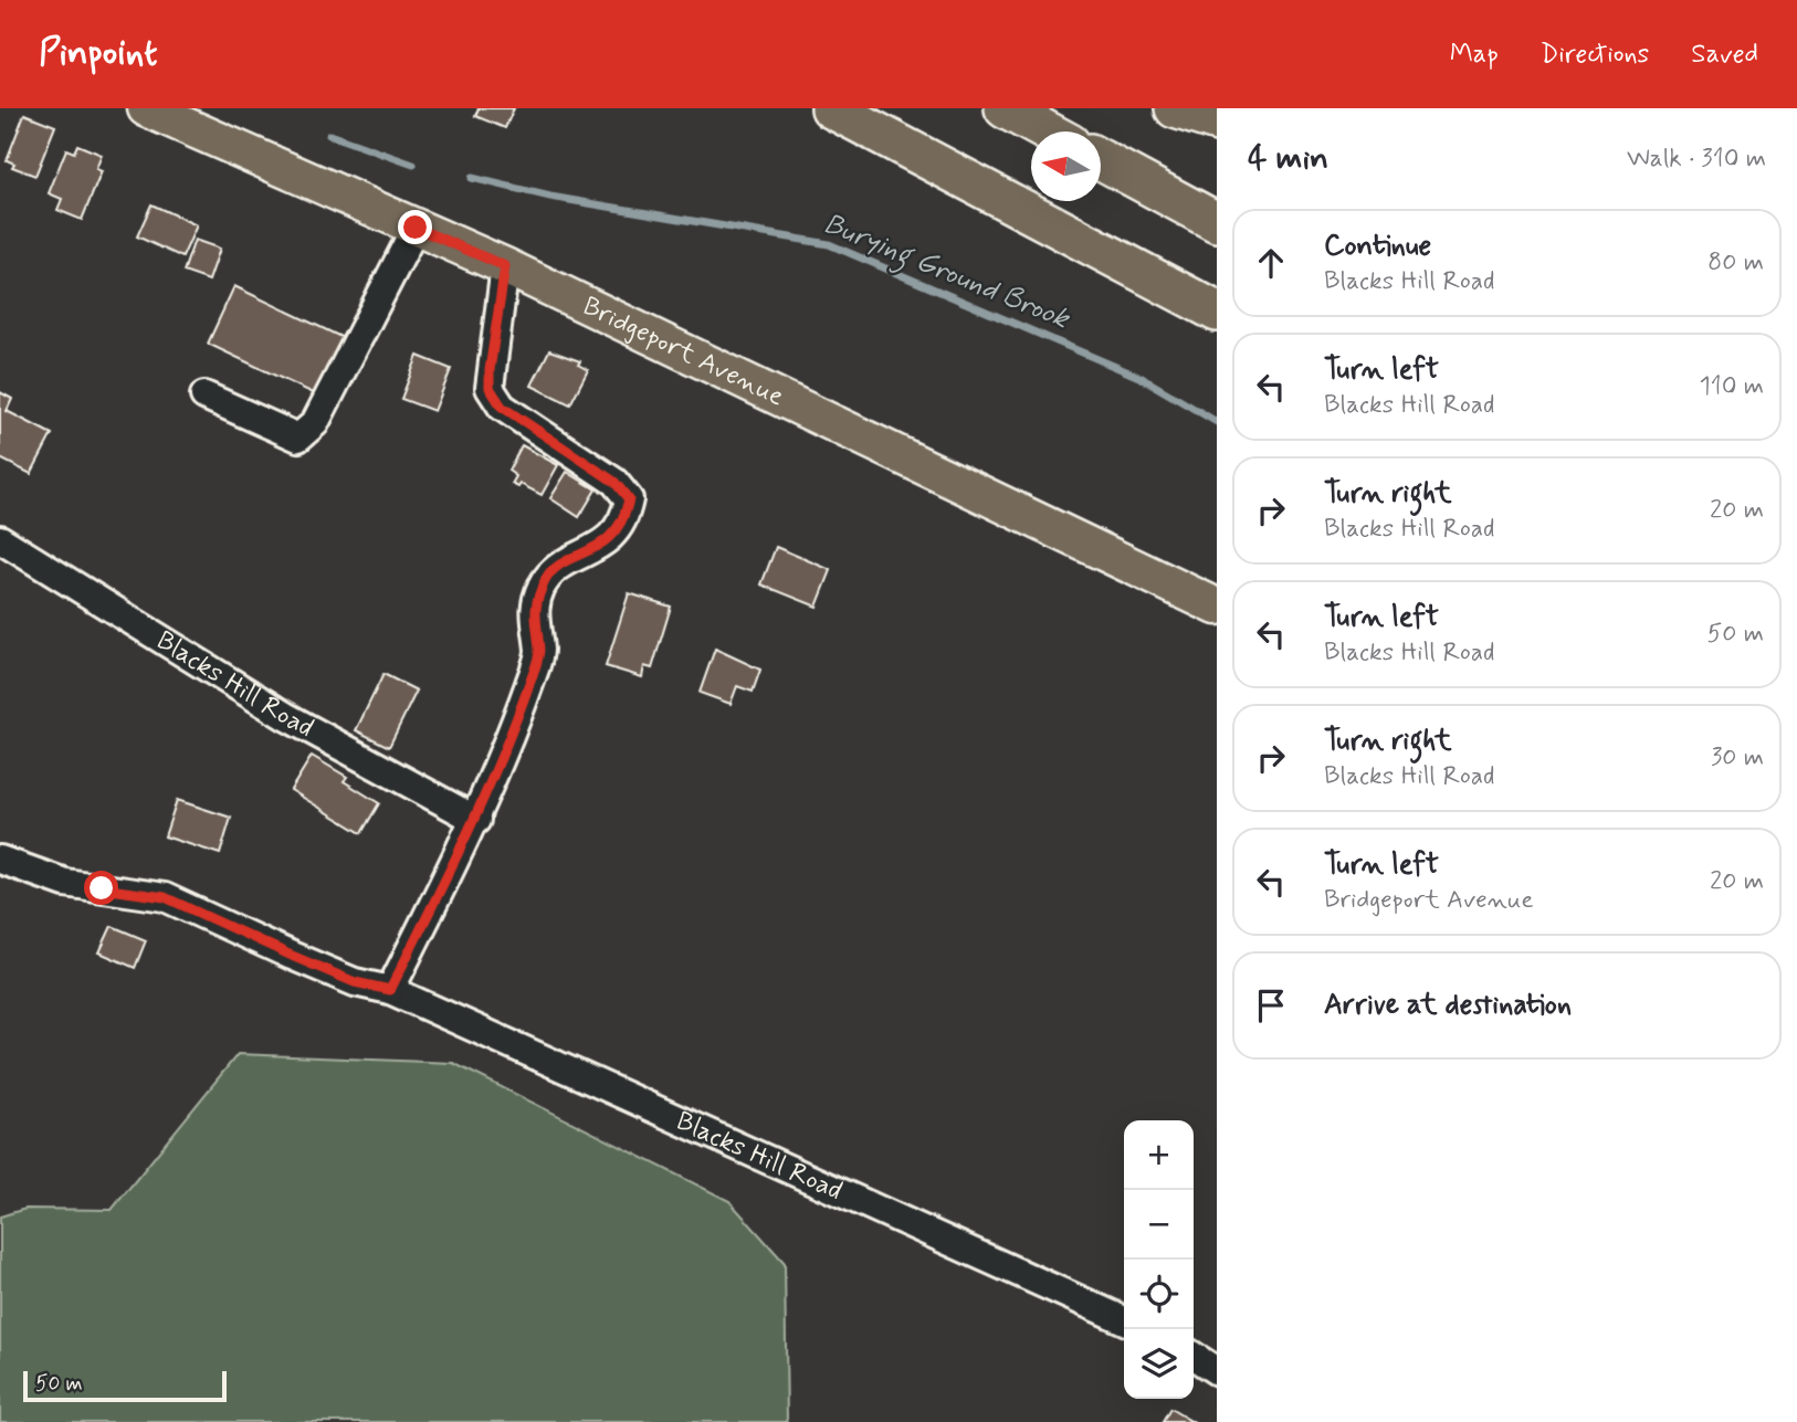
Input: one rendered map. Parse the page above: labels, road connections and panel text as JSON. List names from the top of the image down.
{
  "streets": {
    "main road": ["Bridgeport Avenue"],
    "street": ["Blacks Hill Road"]
  },
  "water": ["Burying Ground Brook"],
  "scale_bar": "50 m",
  "north": "left",
  "page": {
    "header": "Pinpoint",
    "nav": ["Map", "Directions", "Saved"],
    "heading": ["4 min", "Walk · 310 m"],
    "list": [
      ["Continue", "Blacks Hill Road", "80 m"],
      ["Turn left", "Blacks Hill Road", "110 m"],
      ["Turn right", "Blacks Hill Road", "20 m"],
      ["Turn left", "Blacks Hill Road", "50 m"],
      ["Turn right", "Blacks Hill Road", "30 m"],
      ["Turn left", "Bridgeport Avenue", "20 m"],
      "Arrive at destination"
    ],
    "map_buttons": ["+", "−"],
    "scale": "50 m"
  }
}
